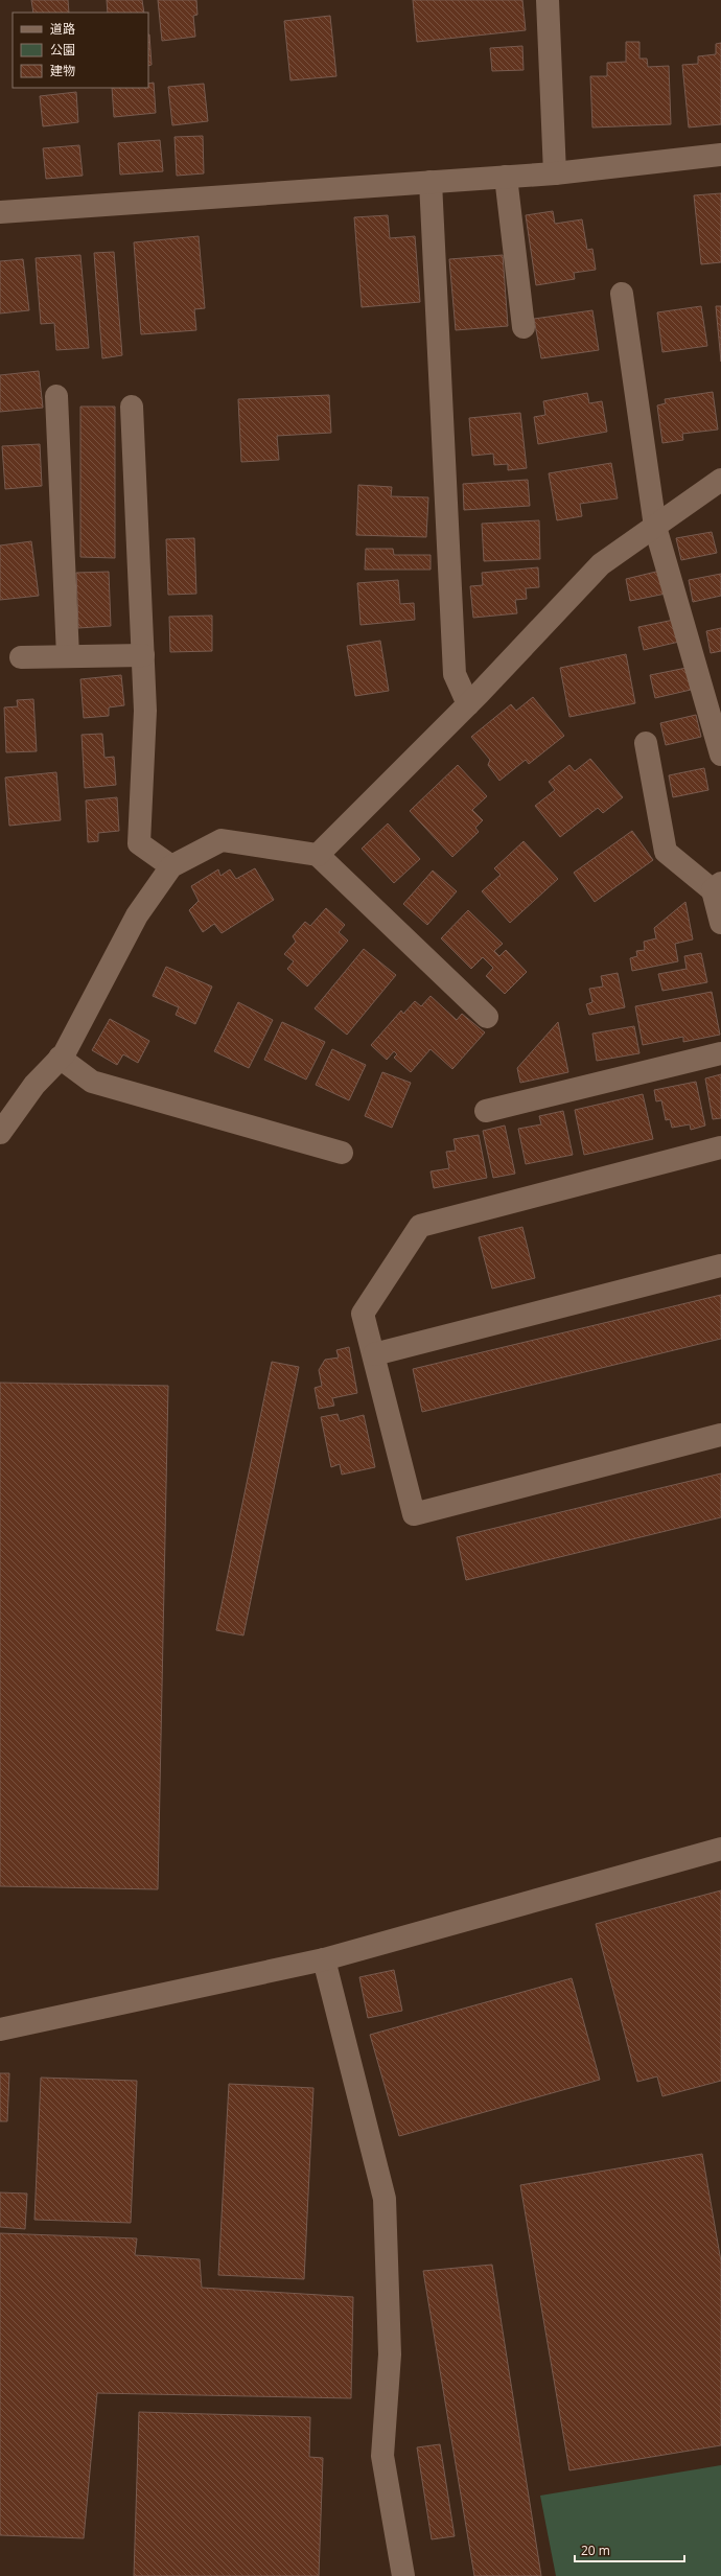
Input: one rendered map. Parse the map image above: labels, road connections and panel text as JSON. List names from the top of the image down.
{
  "legend": ["道路", "公園", "建物"],
  "scale_bar": "20 m"
}
